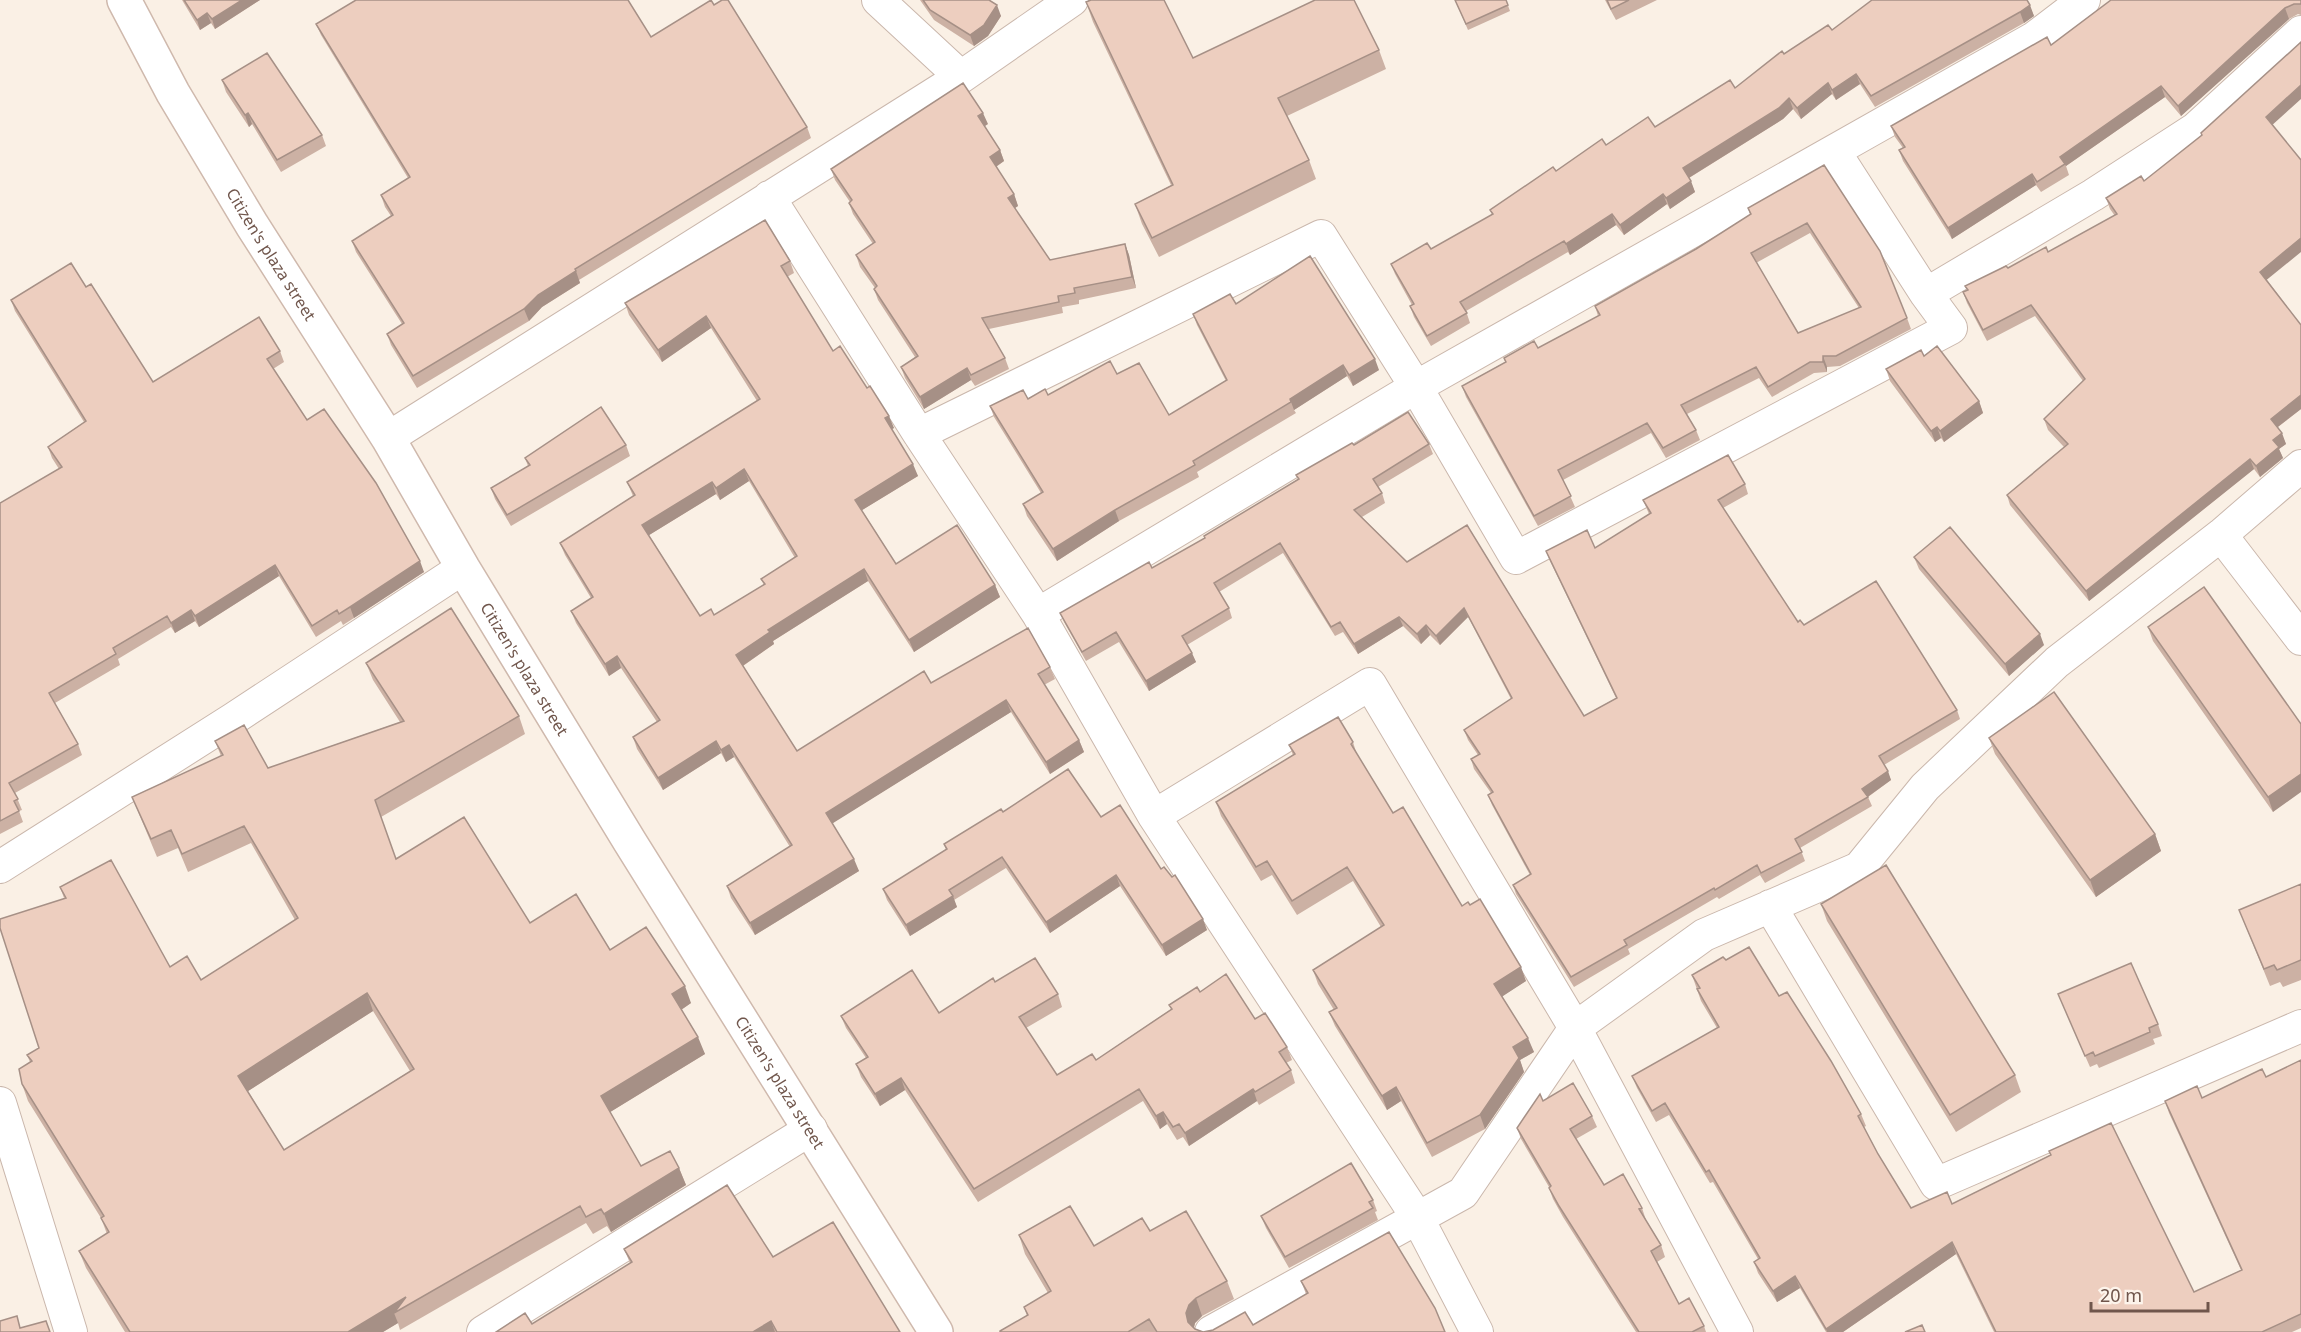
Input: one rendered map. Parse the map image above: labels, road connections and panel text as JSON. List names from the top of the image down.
{
  "streets": {
    "street": ["Citizen's plaza street"]
  },
  "scale_bar": "20 m"
}
